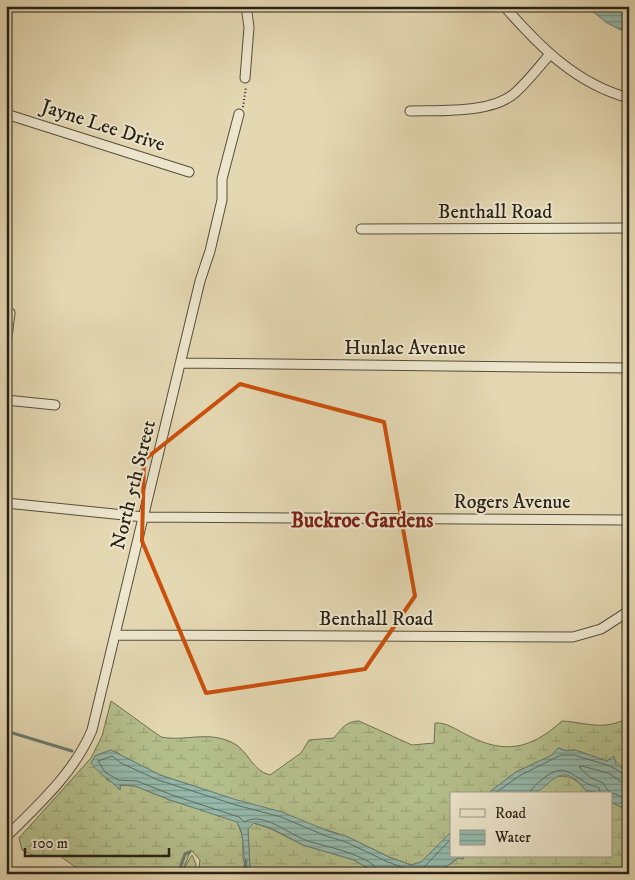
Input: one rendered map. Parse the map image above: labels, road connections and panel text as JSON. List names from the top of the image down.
{
  "streets": {
    "street": [
      "Jayne Lee Drive",
      "Benthall Road",
      "Hunlac Avenue",
      "North 5th Street",
      "Rogers Avenue"
    ]
  },
  "crossings": [
    ["Benthall Road", "North 5th Street"],
    ["Hunlac Avenue", "North 5th Street"],
    ["North 5th Street", "Rogers Avenue"]
  ],
  "districts": ["Buckroe Gardens"],
  "legend": ["Road", "Water"],
  "scale_bar": "100 m"
}
